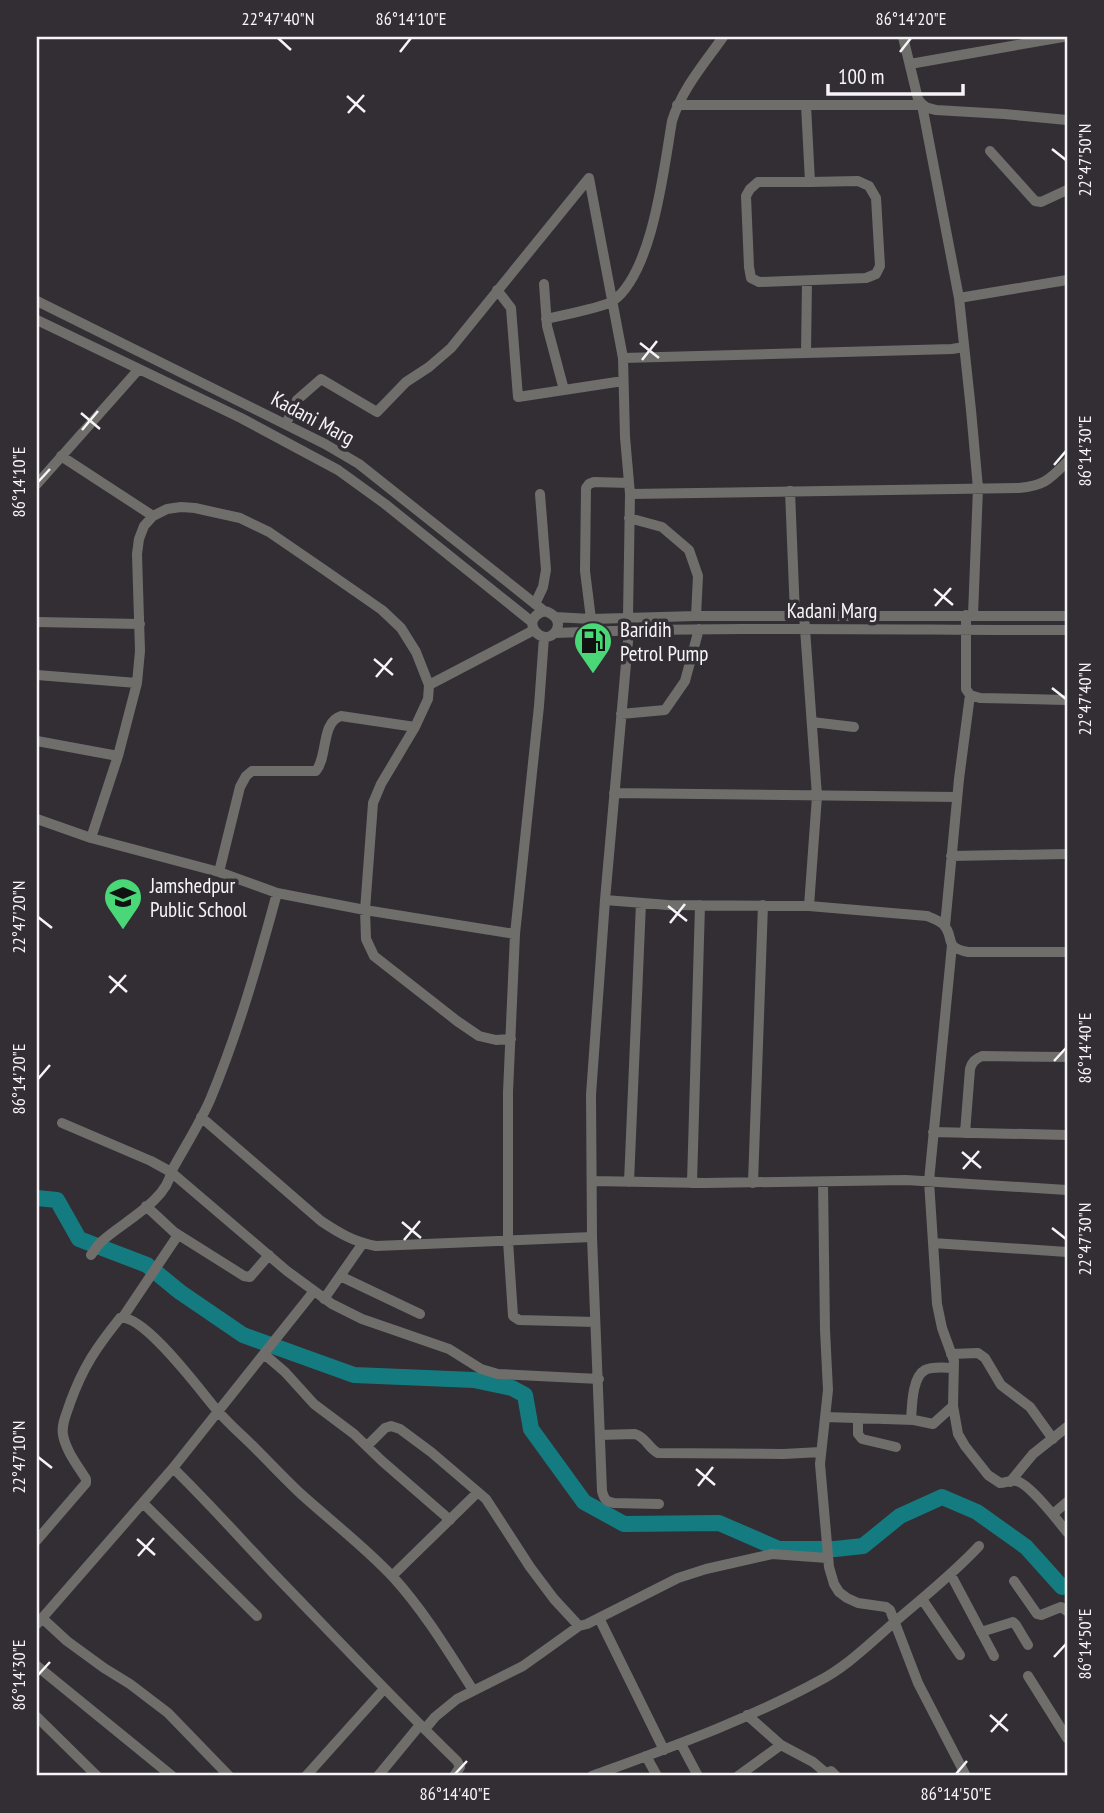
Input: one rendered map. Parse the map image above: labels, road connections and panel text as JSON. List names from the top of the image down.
{
  "streets": {
    "street": ["Kadani Marg"]
  },
  "places": {
    "fuel station": ["Baridih Petrol Pump"],
    "school or university": ["Jamshedpur Public School"]
  },
  "scale_bar": "100 m",
  "coordinates": [
    "22°47'40\"N",
    "86°14'10\"E",
    "86°14'20\"E",
    "22°47'50\"N",
    "86°14'30\"E",
    "22°47'20\"N",
    "86°14'40\"E",
    "22°47'30\"N",
    "22°47'10\"N",
    "86°14'50\"E"
  ]
}
